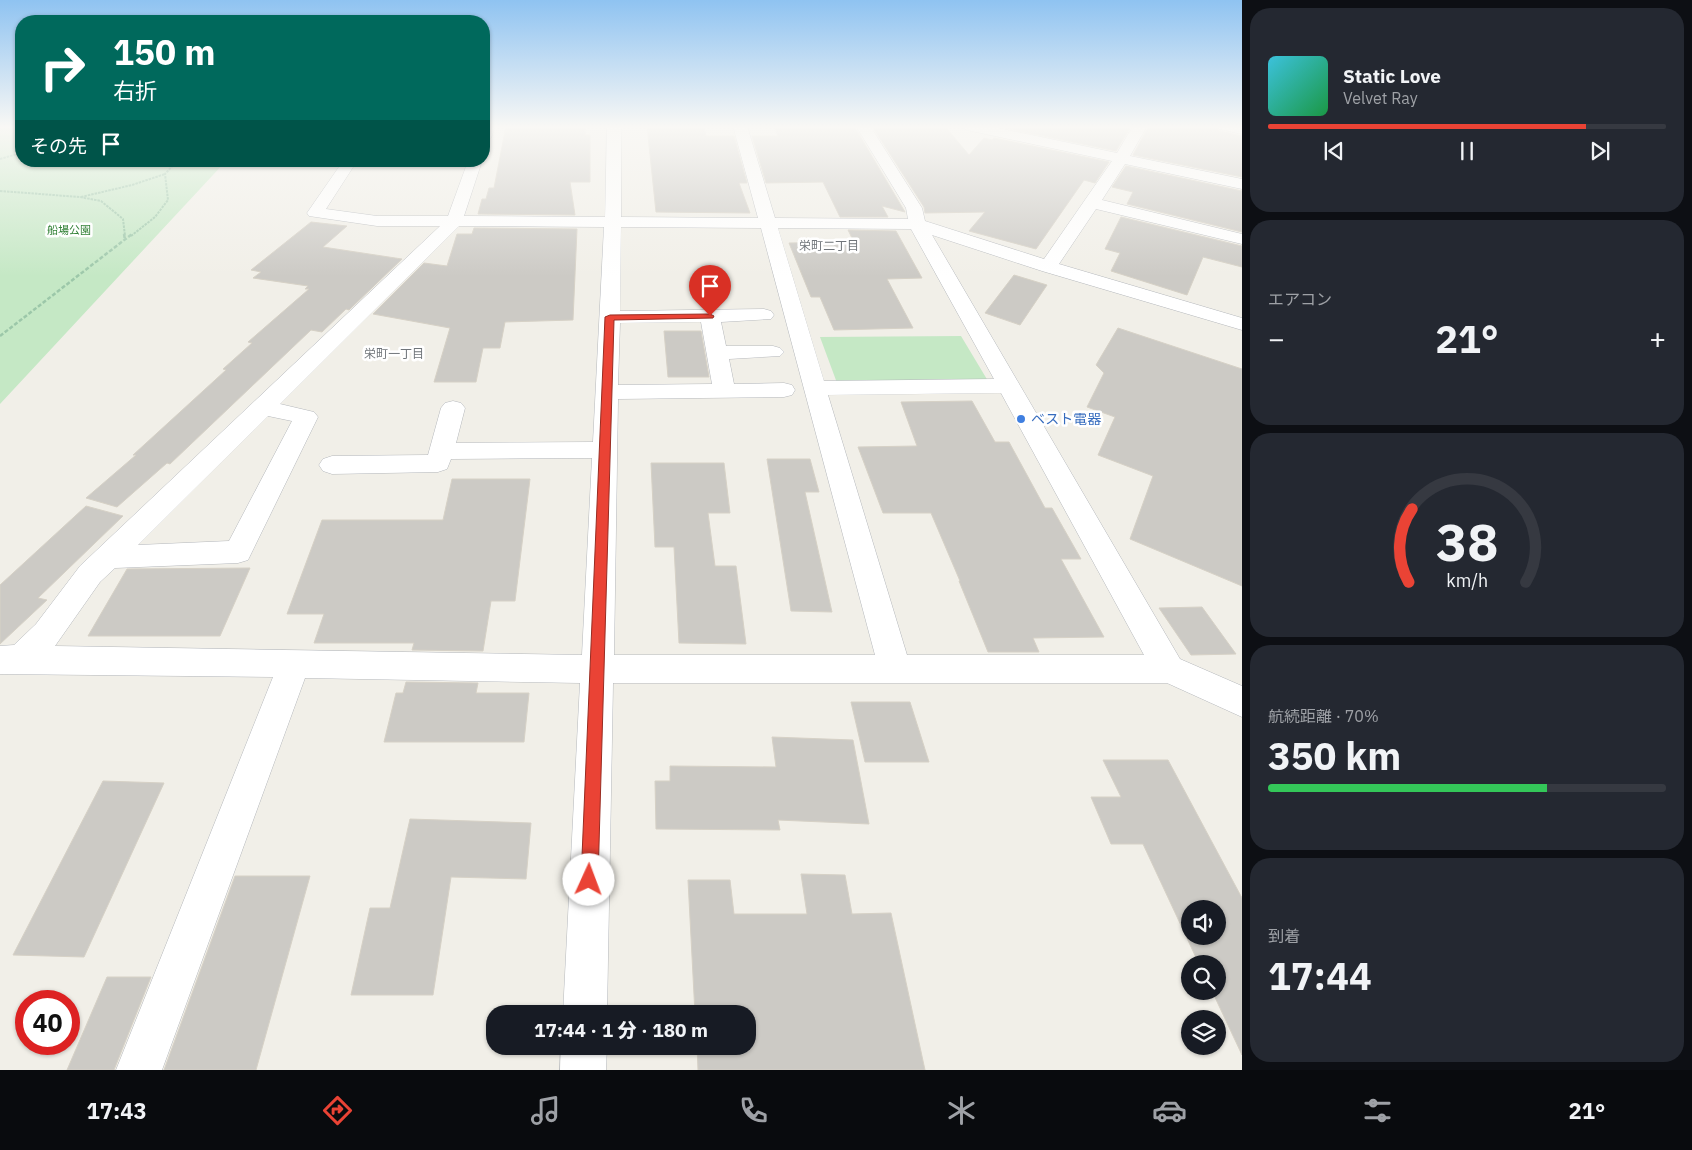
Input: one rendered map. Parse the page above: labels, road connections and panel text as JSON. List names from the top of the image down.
{
  "districts": ["栄町二丁目", "栄町一丁目"],
  "parks": ["船場公園"],
  "places": ["ベスト電器"],
  "page": {
    "turn": ["150 m", "右折"],
    "song": ["Static Love", "Velvet Ray"],
    "then": "その先",
    "tile": [
      "エアコン",
      ["航続距離 · 70%", "350 km"],
      ["到着", "17:44"]
    ],
    "heat": ["−", "21°", "+"],
    "limit": "40",
    "trip": "17:44 · 1 分 · 180 m",
    "tabs": ["17:43", "21°"],
    "gauge": ["38", "km/h"]
  }
}
